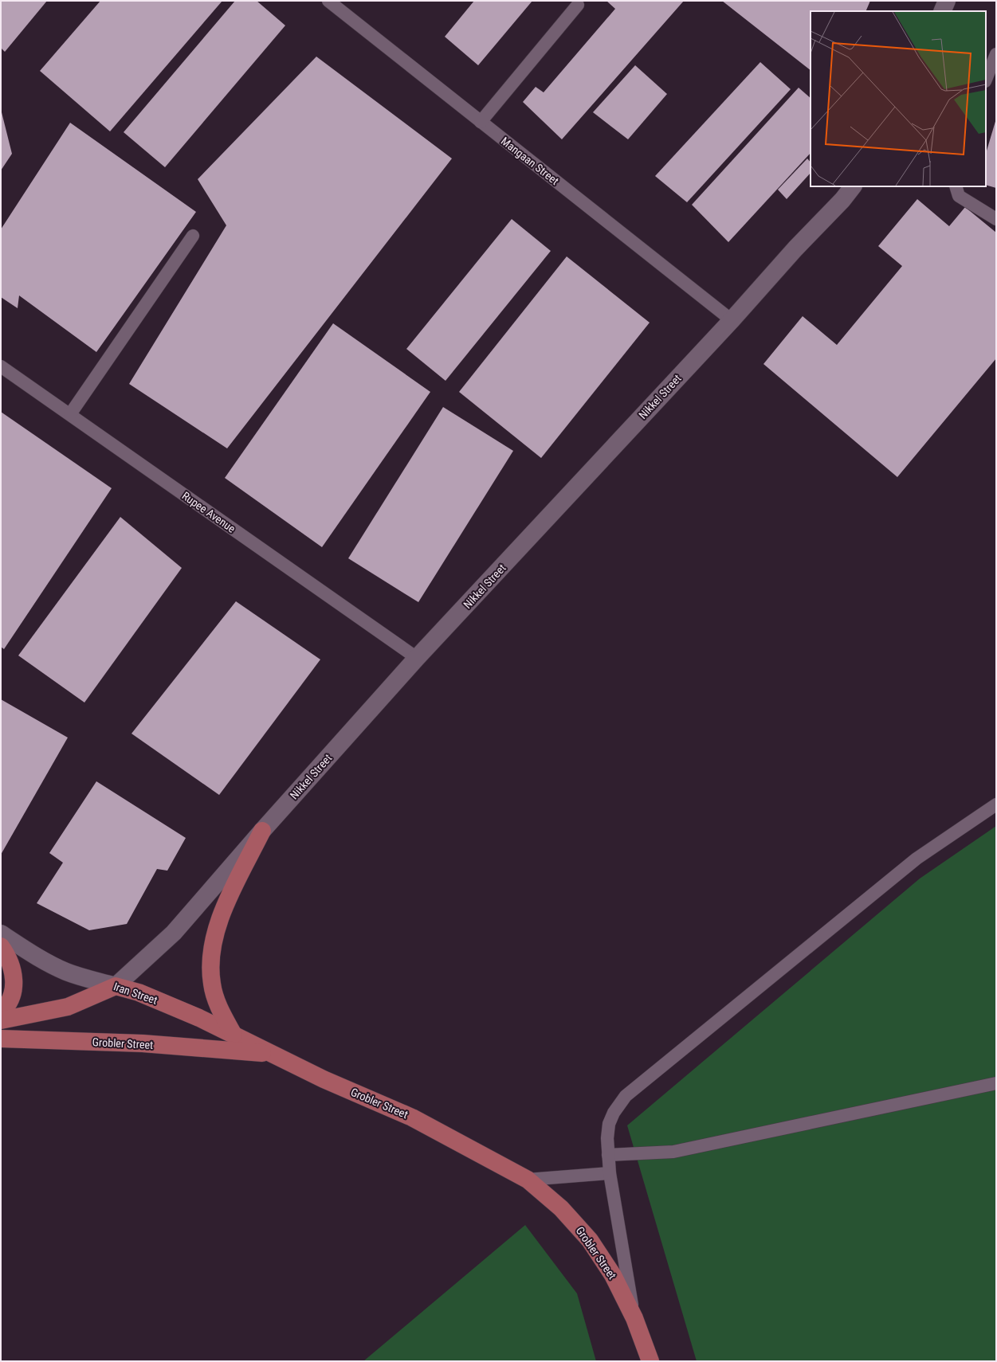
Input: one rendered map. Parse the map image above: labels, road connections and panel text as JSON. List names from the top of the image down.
{
  "streets": {
    "main road": ["Iran Street", "Grobler Street"],
    "street": ["Nikkel Street"],
    "lane": ["Mangaan Street", "Rupee Avenue"]
  },
  "crossings": [
    ["Mangaan Street", "Nikkel Street"],
    ["Nikkel Street", "Rupee Avenue"],
    ["Nikkel Street", "Iran Street"],
    ["Iran Street", "Grobler Street"]
  ]
}
